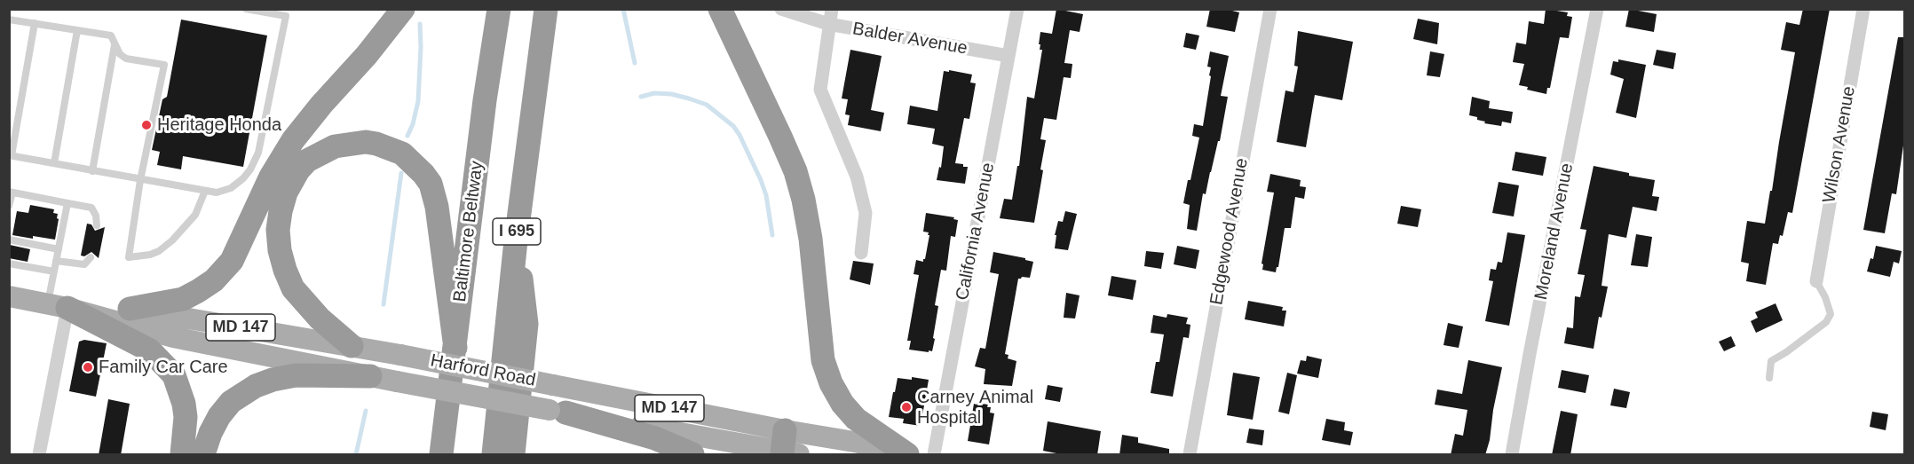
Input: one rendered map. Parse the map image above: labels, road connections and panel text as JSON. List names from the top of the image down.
{
  "streets": {
    "highway": ["Baltimore Beltway", "I 695"],
    "main road": ["MD 147", "Harford Road"],
    "street": [
      "Balder Avenue",
      "Wilson Avenue",
      "California Avenue",
      "Edgewood Avenue",
      "Moreland Avenue"
    ]
  },
  "crossings": [
    ["Balder Avenue", "California Avenue"]
  ],
  "places": ["Heritage Honda", "Family Car Care", "Carney Animal Hospital"]
}
